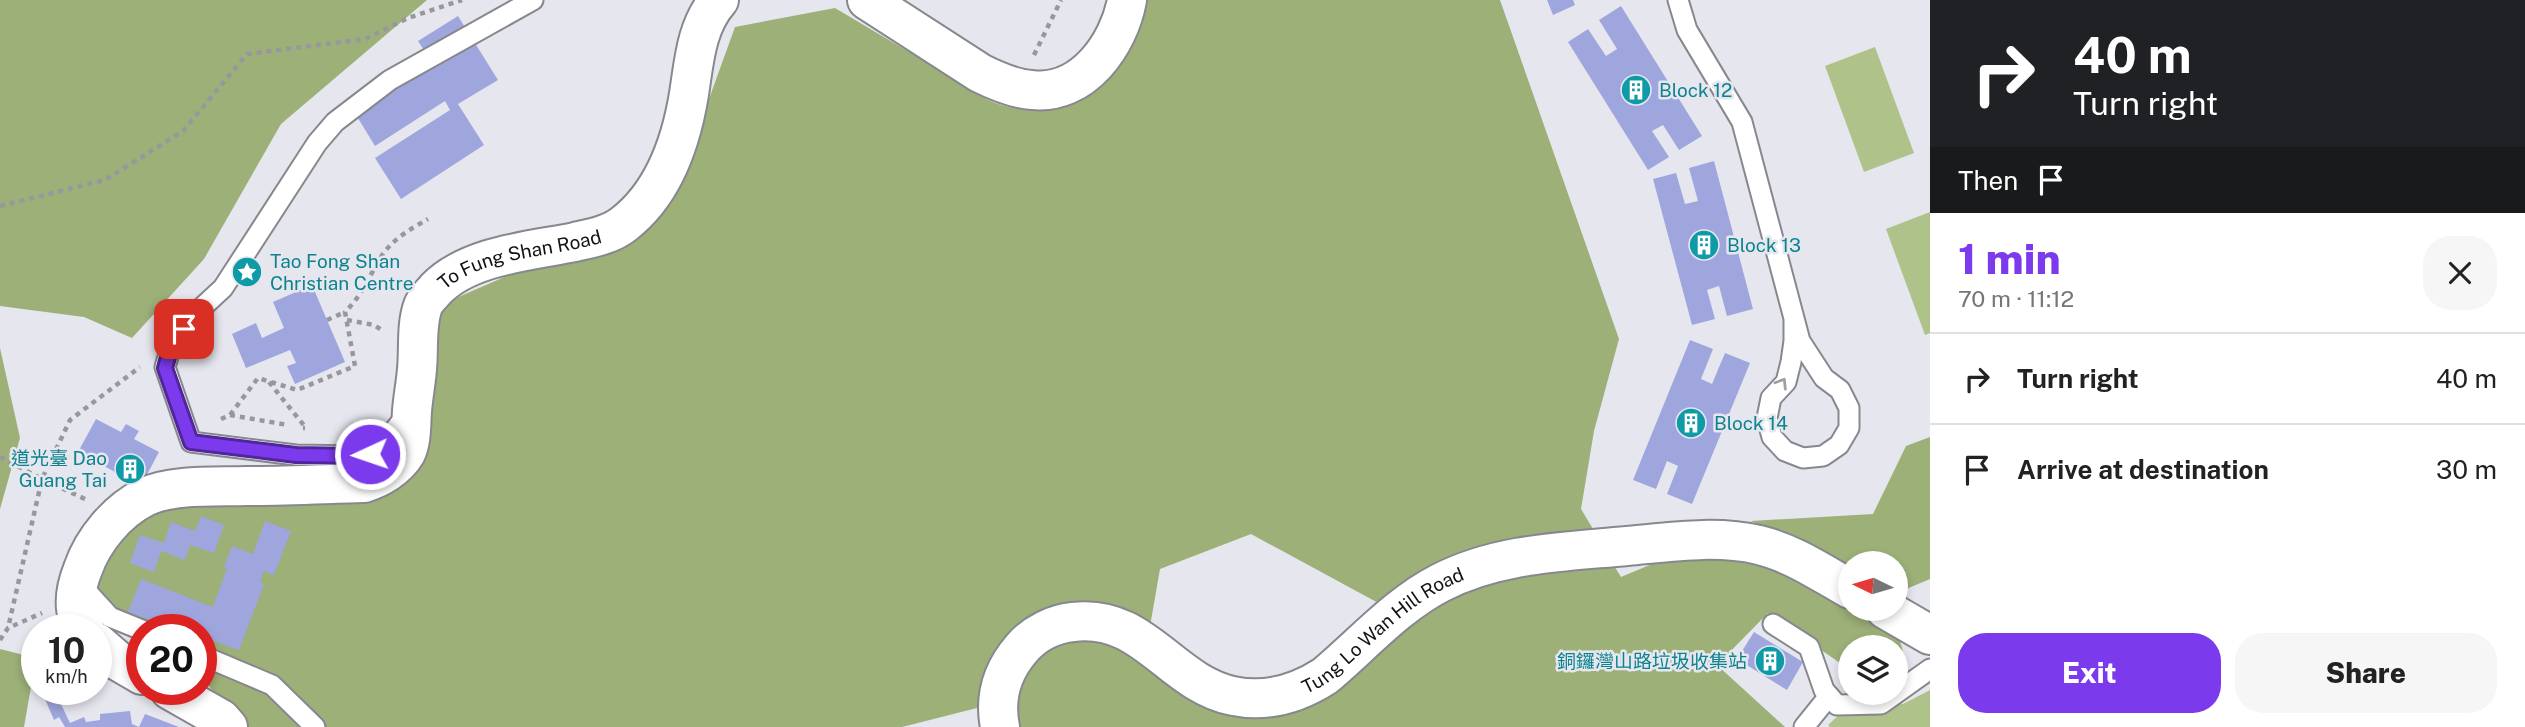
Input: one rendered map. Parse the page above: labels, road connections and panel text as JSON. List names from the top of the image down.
{
  "streets": {
    "street": ["To Fung Shan Road", "Tung Lo Wan Hill Road"]
  },
  "places": {
    "building": [
      "Block 12",
      "Block 13",
      "Block 14",
      "道光臺 Dao Guang Tai",
      "銅鑼灣山路垃圾收集站"
    ],
    "place": ["Tao Fong Shan Christian Centre"]
  },
  "north": "left",
  "page": {
    "turn": ["40 m", "Turn right"],
    "then": "Then",
    "heading": ["1 min", "70 m · 11:12"],
    "list": [
      {
        "name": "Turn right",
        "value": "40 m"
      },
      {
        "name": "Arrive at destination",
        "value": "30 m"
      }
    ],
    "speed": "10 km/h",
    "limit": "20",
    "buttons": ["Exit", "Share"]
  }
}
